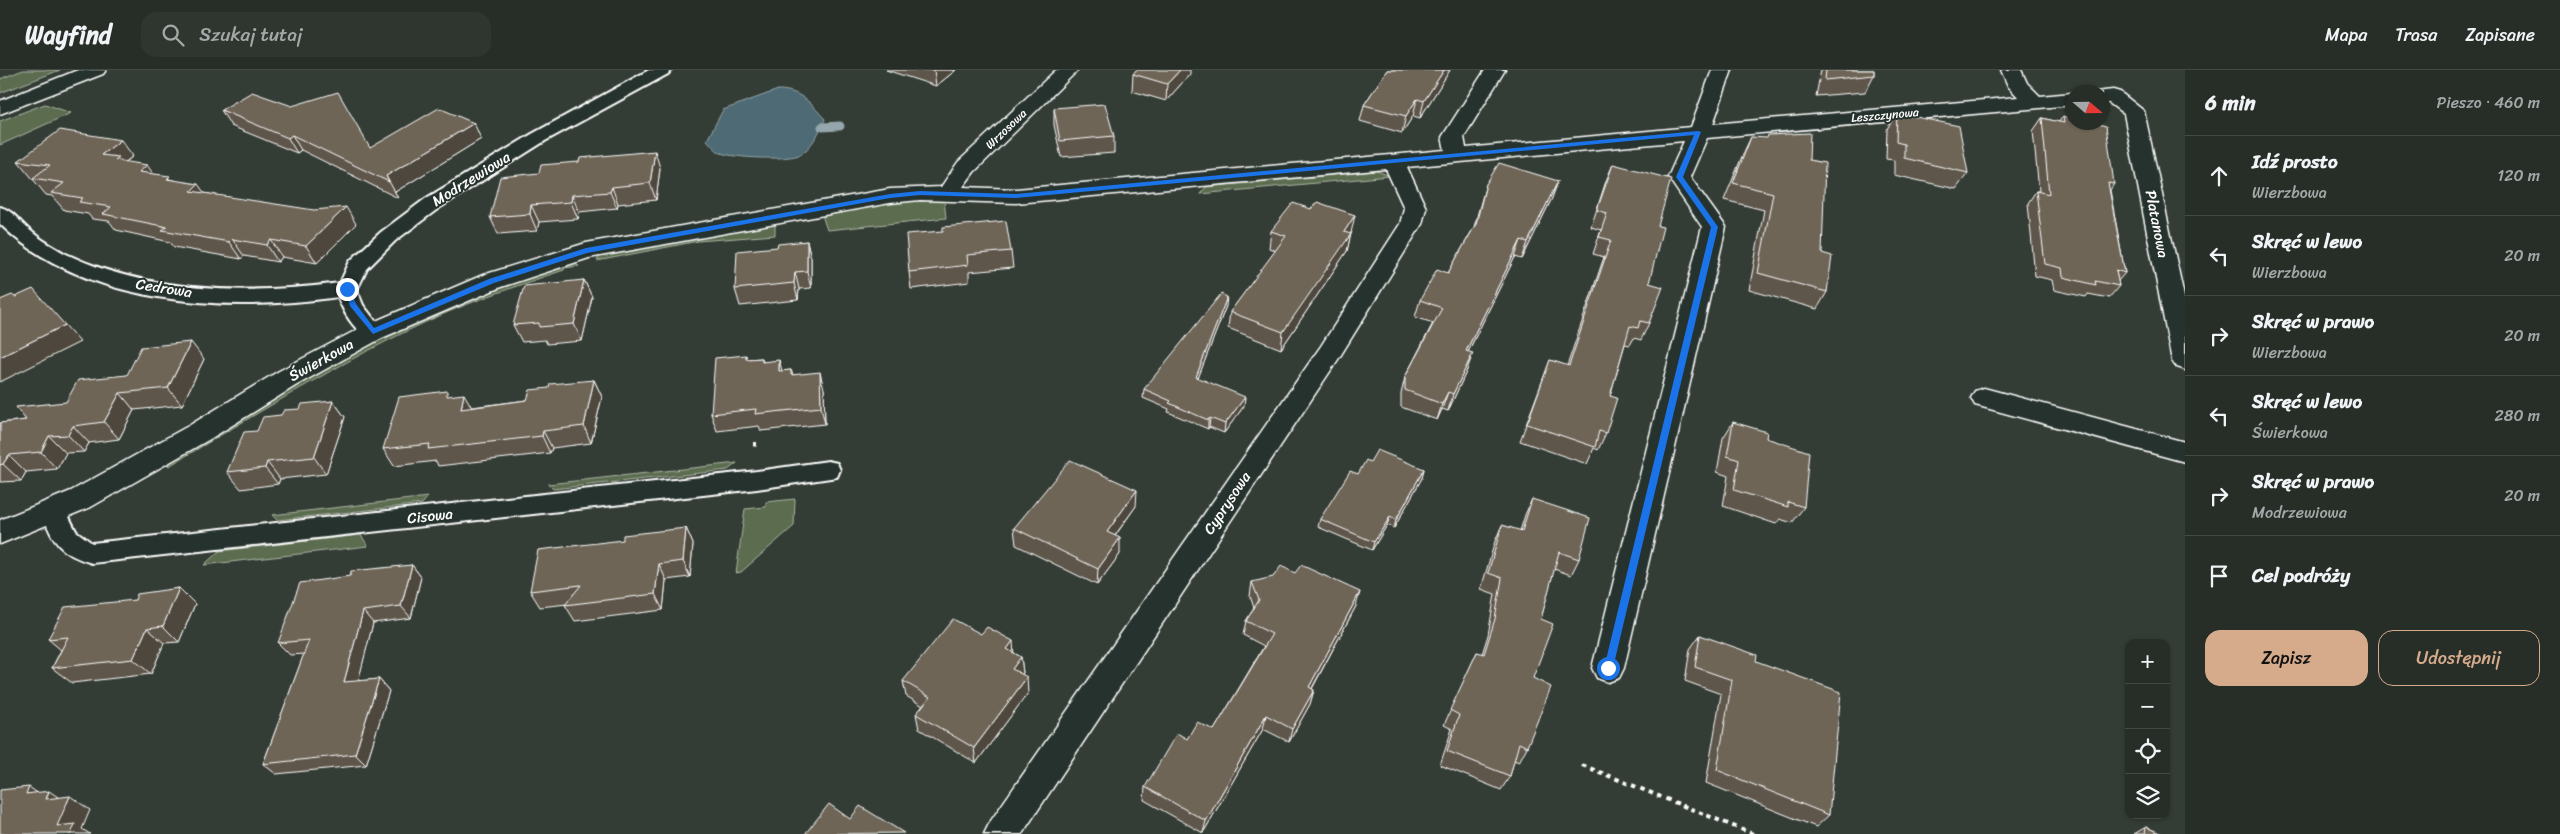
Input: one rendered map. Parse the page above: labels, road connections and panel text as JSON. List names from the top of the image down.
{
  "streets": {
    "street": [
      "Leszczynowa",
      "Wrzosowa",
      "Platanowa",
      "Świerkowa",
      "Cyprysowa"
    ],
    "lane": ["Modrzewiowa", "Cedrowa", "Cisowa"]
  },
  "crossings": [
    ["Leszczynowa", "Świerkowa"],
    ["Wrzosowa", "Świerkowa"],
    ["Modrzewiowa", "Cedrowa"],
    ["Świerkowa", "Cyprysowa"],
    ["Świerkowa", "Cisowa"]
  ],
  "north": "right",
  "page": {
    "header": "Wayfind",
    "search": "Szukaj tutaj",
    "nav": ["Mapa", "Trasa", "Zapisane"],
    "heading": ["6 min", "Pieszo · 460 m"],
    "list": [
      ["Idź prosto", "Wierzbowa", "120 m"],
      ["Skręć w lewo", "Wierzbowa", "20 m"],
      ["Skręć w prawo", "Wierzbowa", "20 m"],
      ["Skręć w lewo", "Świerkowa", "280 m"],
      ["Skręć w prawo", "Modrzewiowa", "20 m"],
      "Cel podróży"
    ],
    "buttons": ["Zapisz", "Udostępnij"],
    "map_buttons": ["+", "−"]
  }
}
